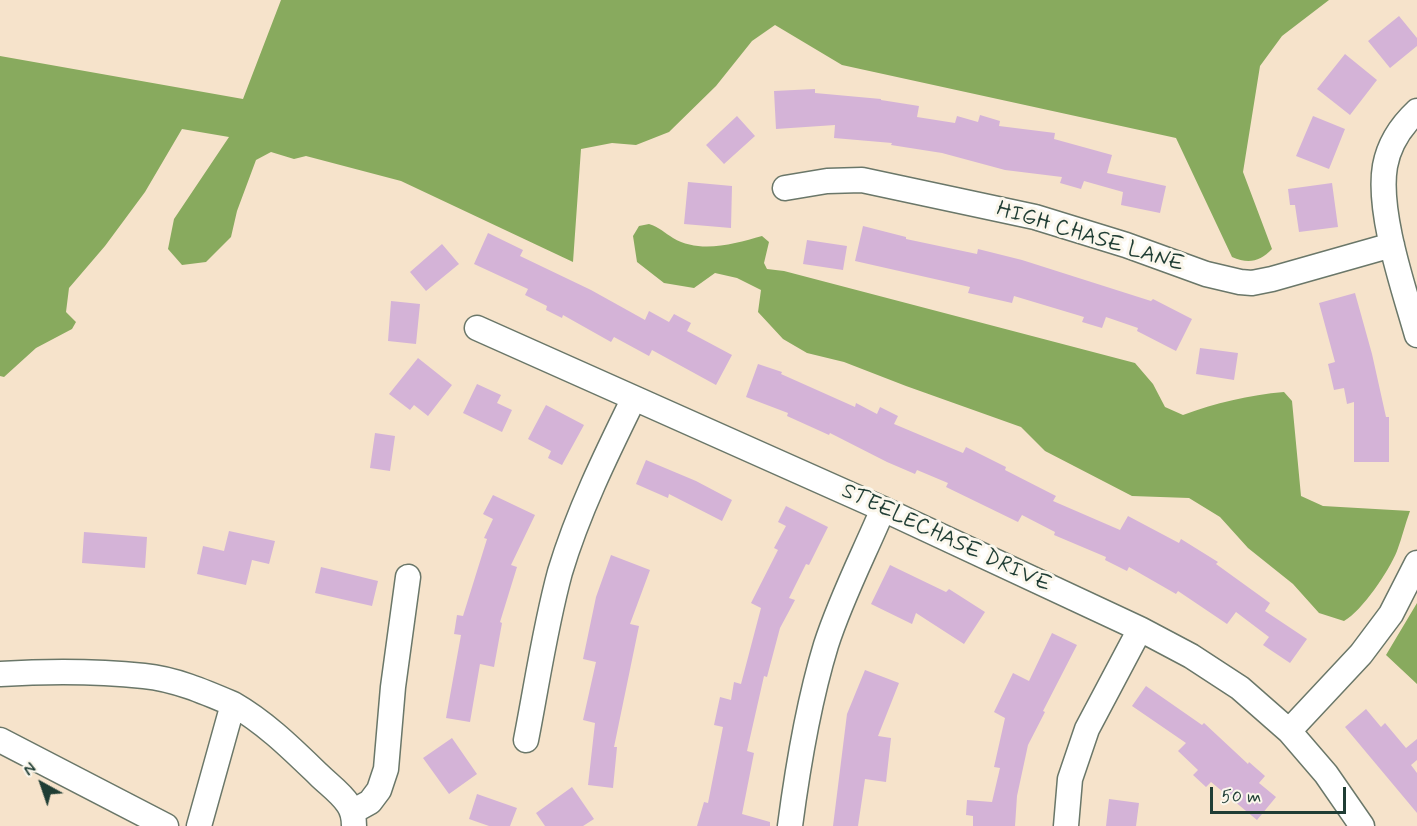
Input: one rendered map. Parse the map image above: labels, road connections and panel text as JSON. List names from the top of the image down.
{
  "streets": {
    "street": ["HIGH CHASE LANE", "STEELECHASE DRIVE"]
  },
  "scale_bar": "50 m",
  "north": "top left"
}
